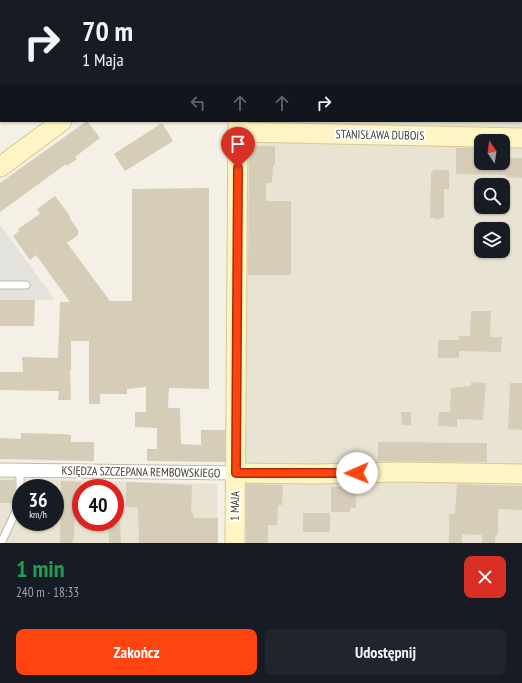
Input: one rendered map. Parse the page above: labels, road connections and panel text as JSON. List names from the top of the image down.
{
  "streets": {
    "street": ["STANISŁAWA DUBOIS", "KSIĘDZA SZCZEPANA REMBOWSKIEGO", "1 MAJA"]
  },
  "crossings": [
    ["STANISŁAWA DUBOIS", "1 MAJA"],
    ["KSIĘDZA SZCZEPANA REMBOWSKIEGO", "1 MAJA"]
  ],
  "north": "top",
  "page": {
    "turn": ["70 m", "1 Maja"],
    "speed": "36 km/h",
    "limit": "40",
    "heading": ["1 min", "240 m · 18:33"],
    "buttons": ["Zakończ", "Udostępnij"]
  }
}
